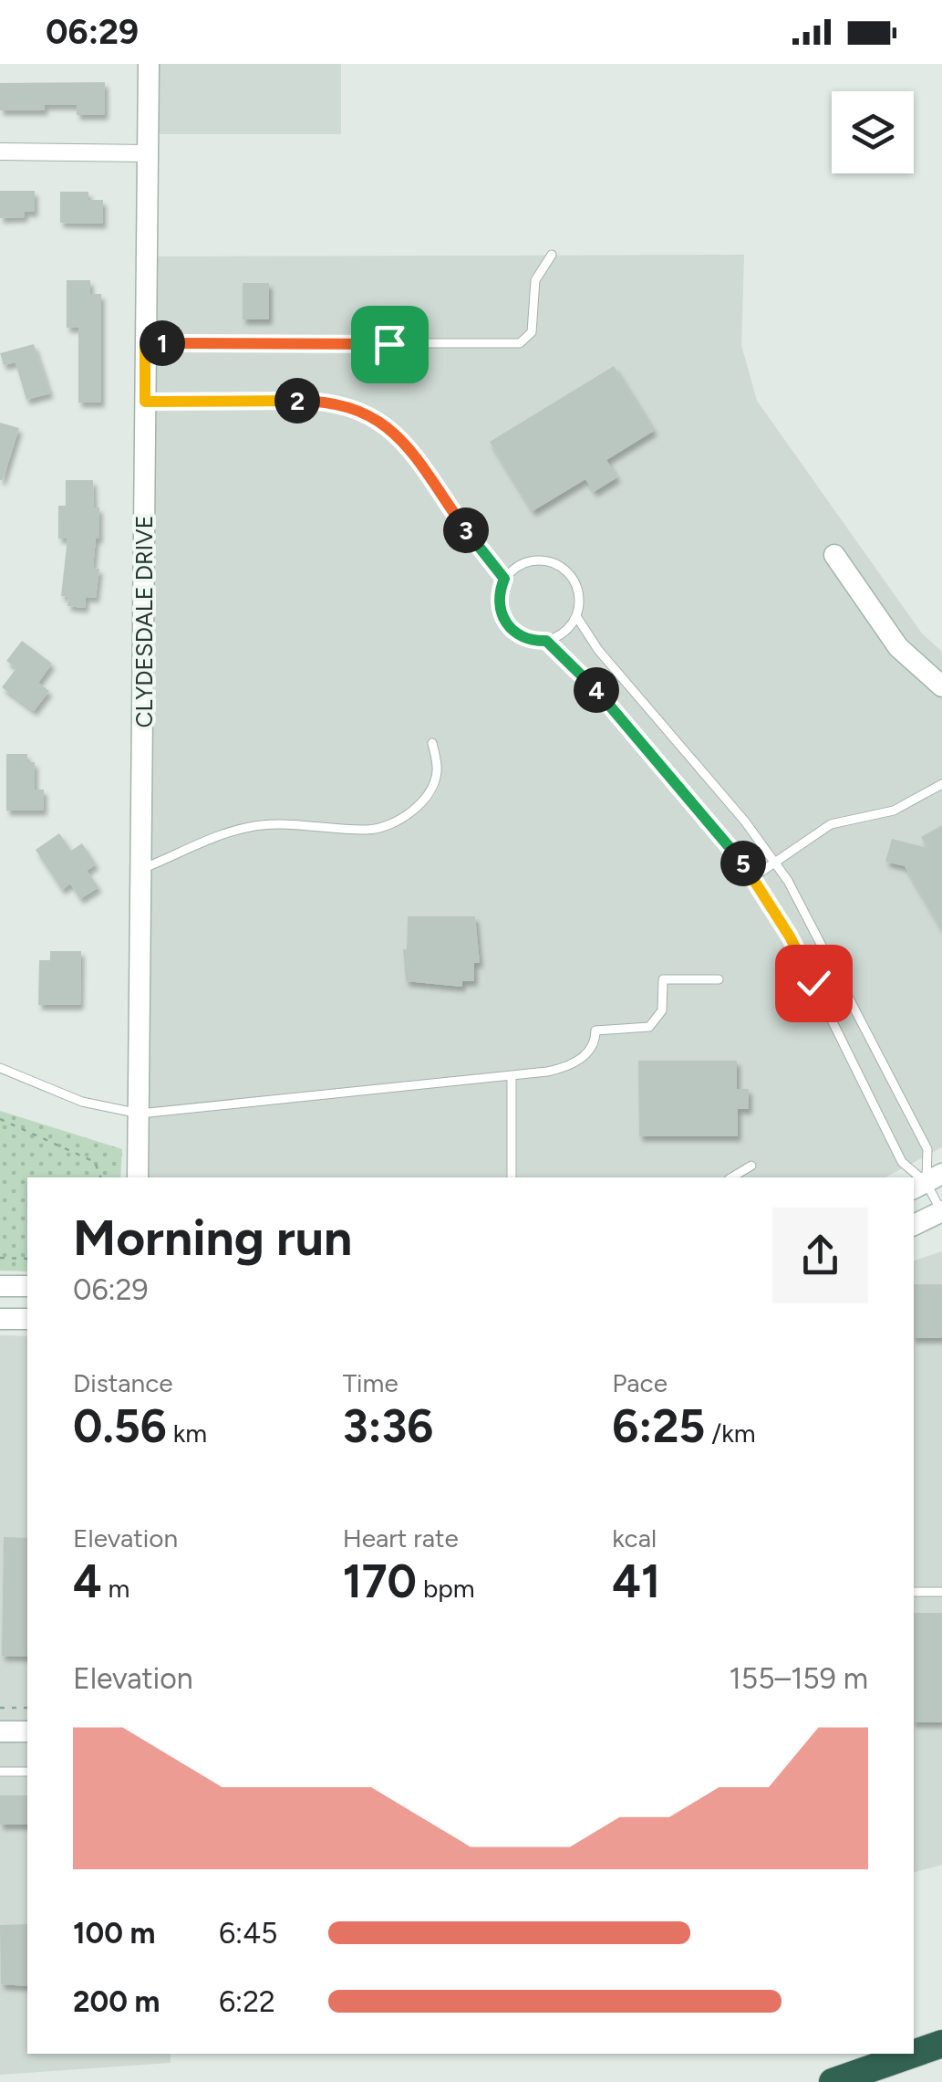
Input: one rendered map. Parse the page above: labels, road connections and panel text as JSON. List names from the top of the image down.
{
  "streets": {
    "street": ["CLYDESDALE DRIVE"]
  },
  "page": {
    "status": "06:29",
    "pins": [
      "1",
      "2",
      "3",
      "4",
      "5"
    ],
    "heading": ["Morning run", "06:29"],
    "stats": [
      ["Distance", "0.56 km"],
      ["Time", "3:36"],
      ["Pace", "6:25 /km"],
      ["Elevation", "4 m"],
      ["Heart rate", "170 bpm"],
      ["kcal", "41"]
    ],
    "chart": ["Elevation", "155–159 m"],
    "list": [
      {
        "name": "100 m",
        "note": "6:45"
      },
      {
        "name": "200 m",
        "note": "6:22"
      }
    ]
  }
}
